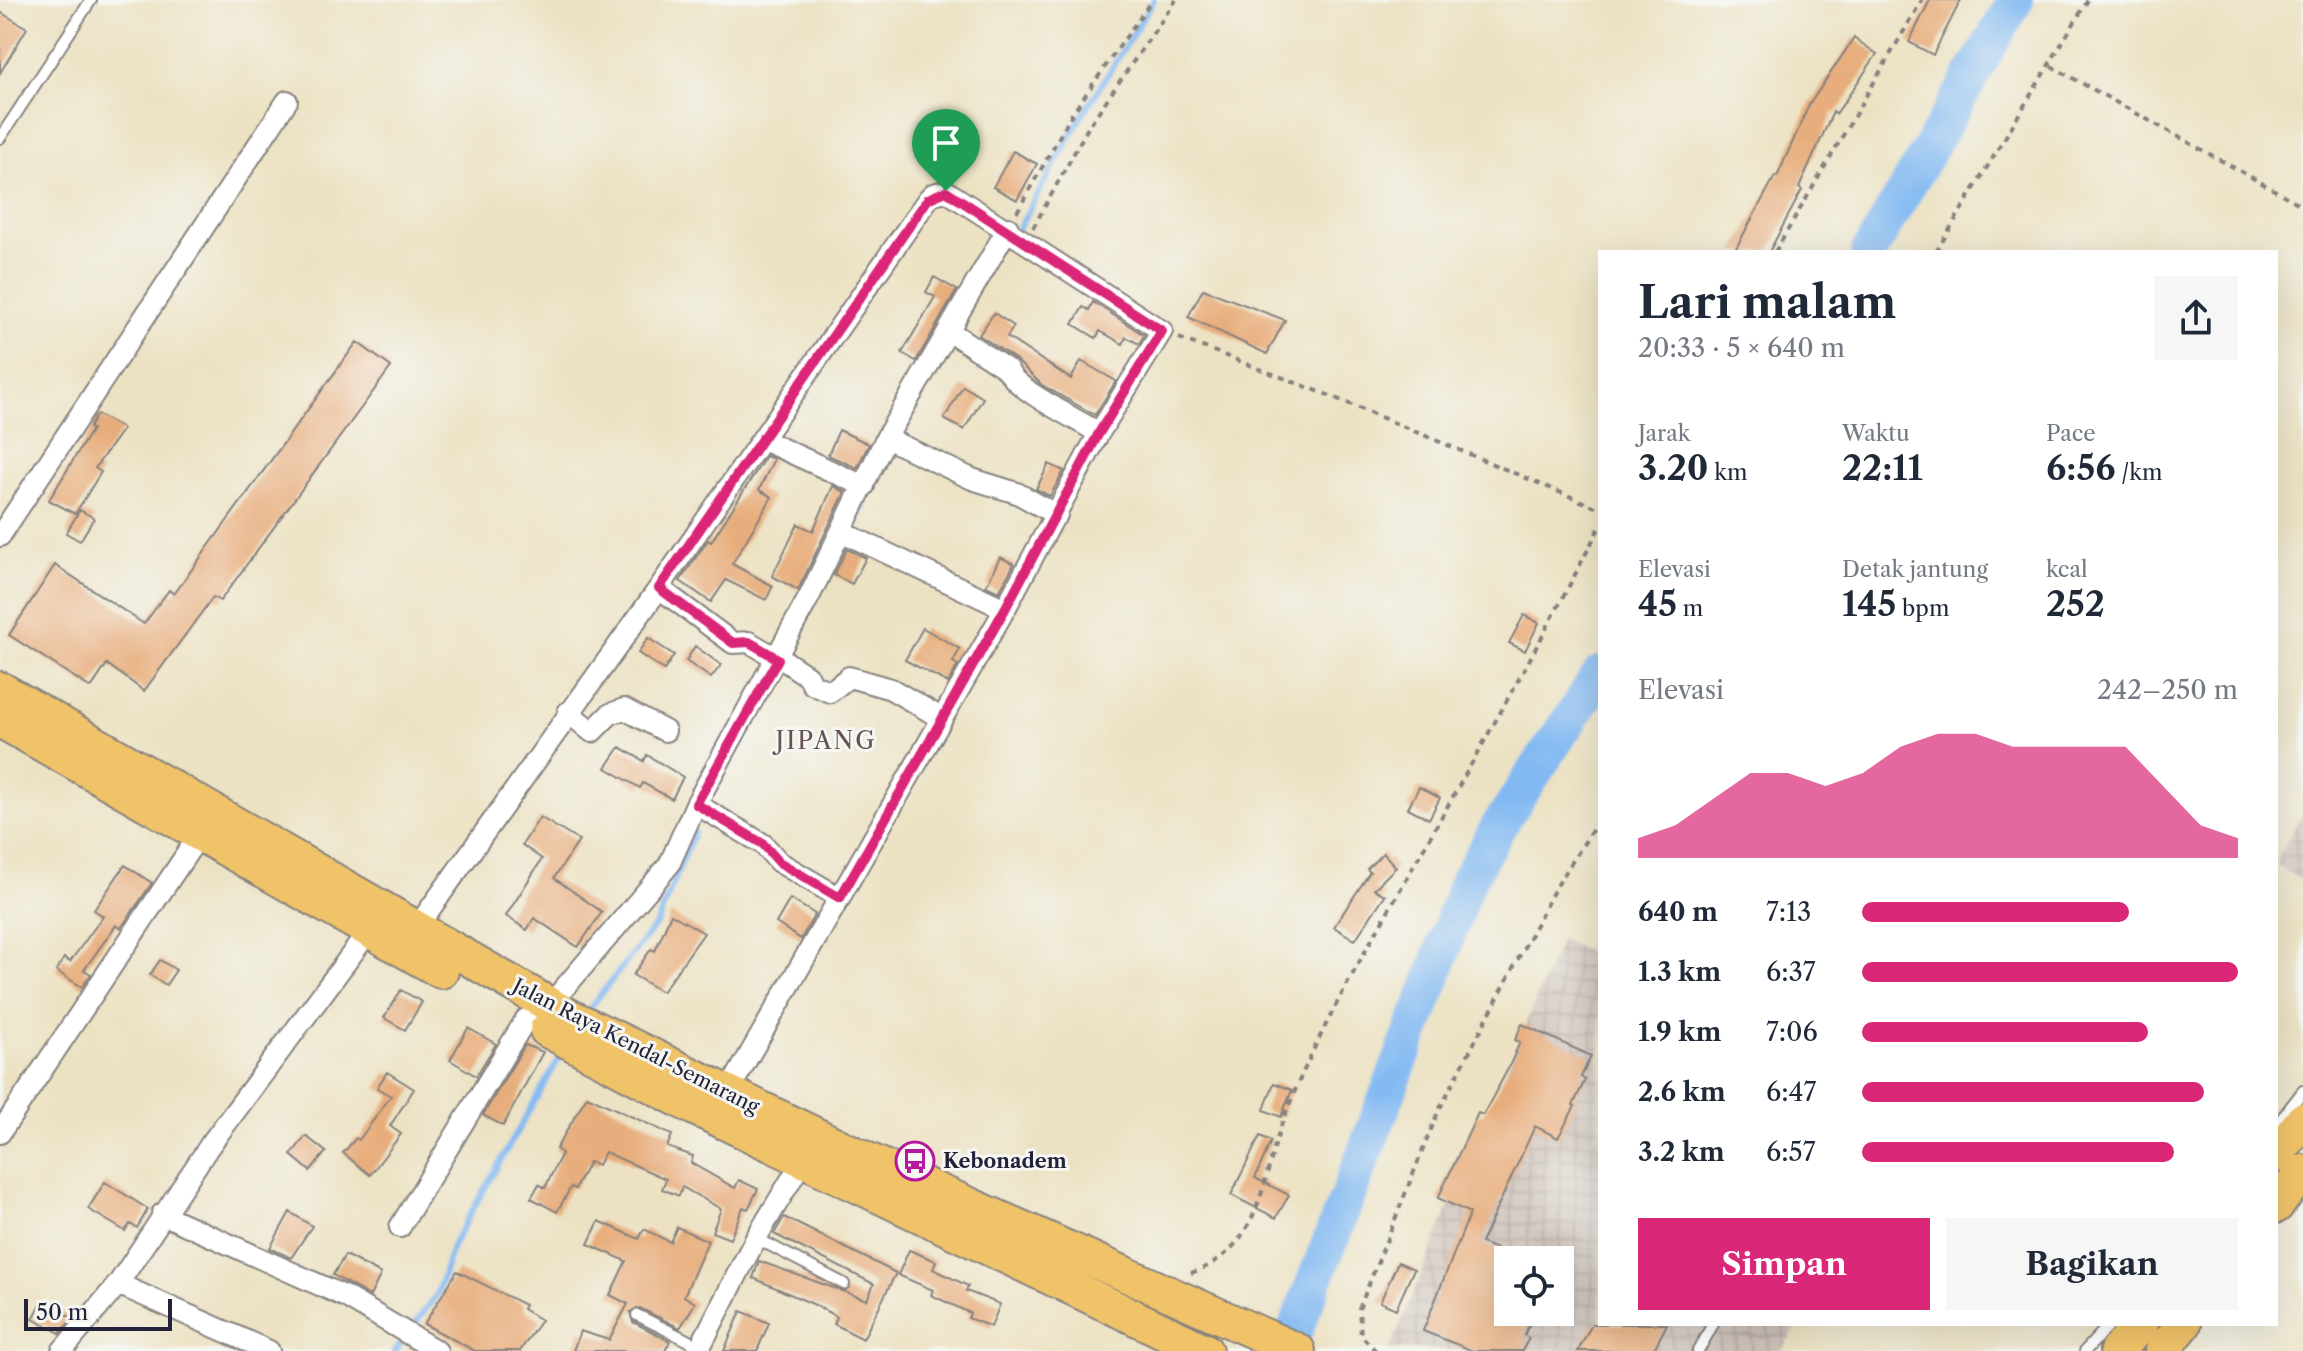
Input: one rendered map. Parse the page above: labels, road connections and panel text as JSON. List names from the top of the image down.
{
  "streets": {
    "highway": ["Jalan Raya Kendal-Semarang"]
  },
  "districts": ["JIPANG"],
  "places": {
    "bus stop": ["Kebonadem"]
  },
  "scale_bar": "50 m",
  "page": {
    "heading": ["Lari malam", "20:33 · 5 × 640 m"],
    "stats": [
      ["Jarak", "3.20 km"],
      ["Waktu", "22:11"],
      ["Pace", "6:56 /km"],
      ["Elevasi", "45 m"],
      ["Detak jantung", "145 bpm"],
      ["kcal", "252"]
    ],
    "chart": ["Elevasi", "242–250 m"],
    "list": [
      {
        "name": "640 m",
        "note": "7:13"
      },
      {
        "name": "1.3 km",
        "note": "6:37"
      },
      {
        "name": "1.9 km",
        "note": "7:06"
      },
      {
        "name": "2.6 km",
        "note": "6:47"
      },
      {
        "name": "3.2 km",
        "note": "6:57"
      }
    ],
    "buttons": ["Simpan", "Bagikan"],
    "scale": "50 m"
  }
}
